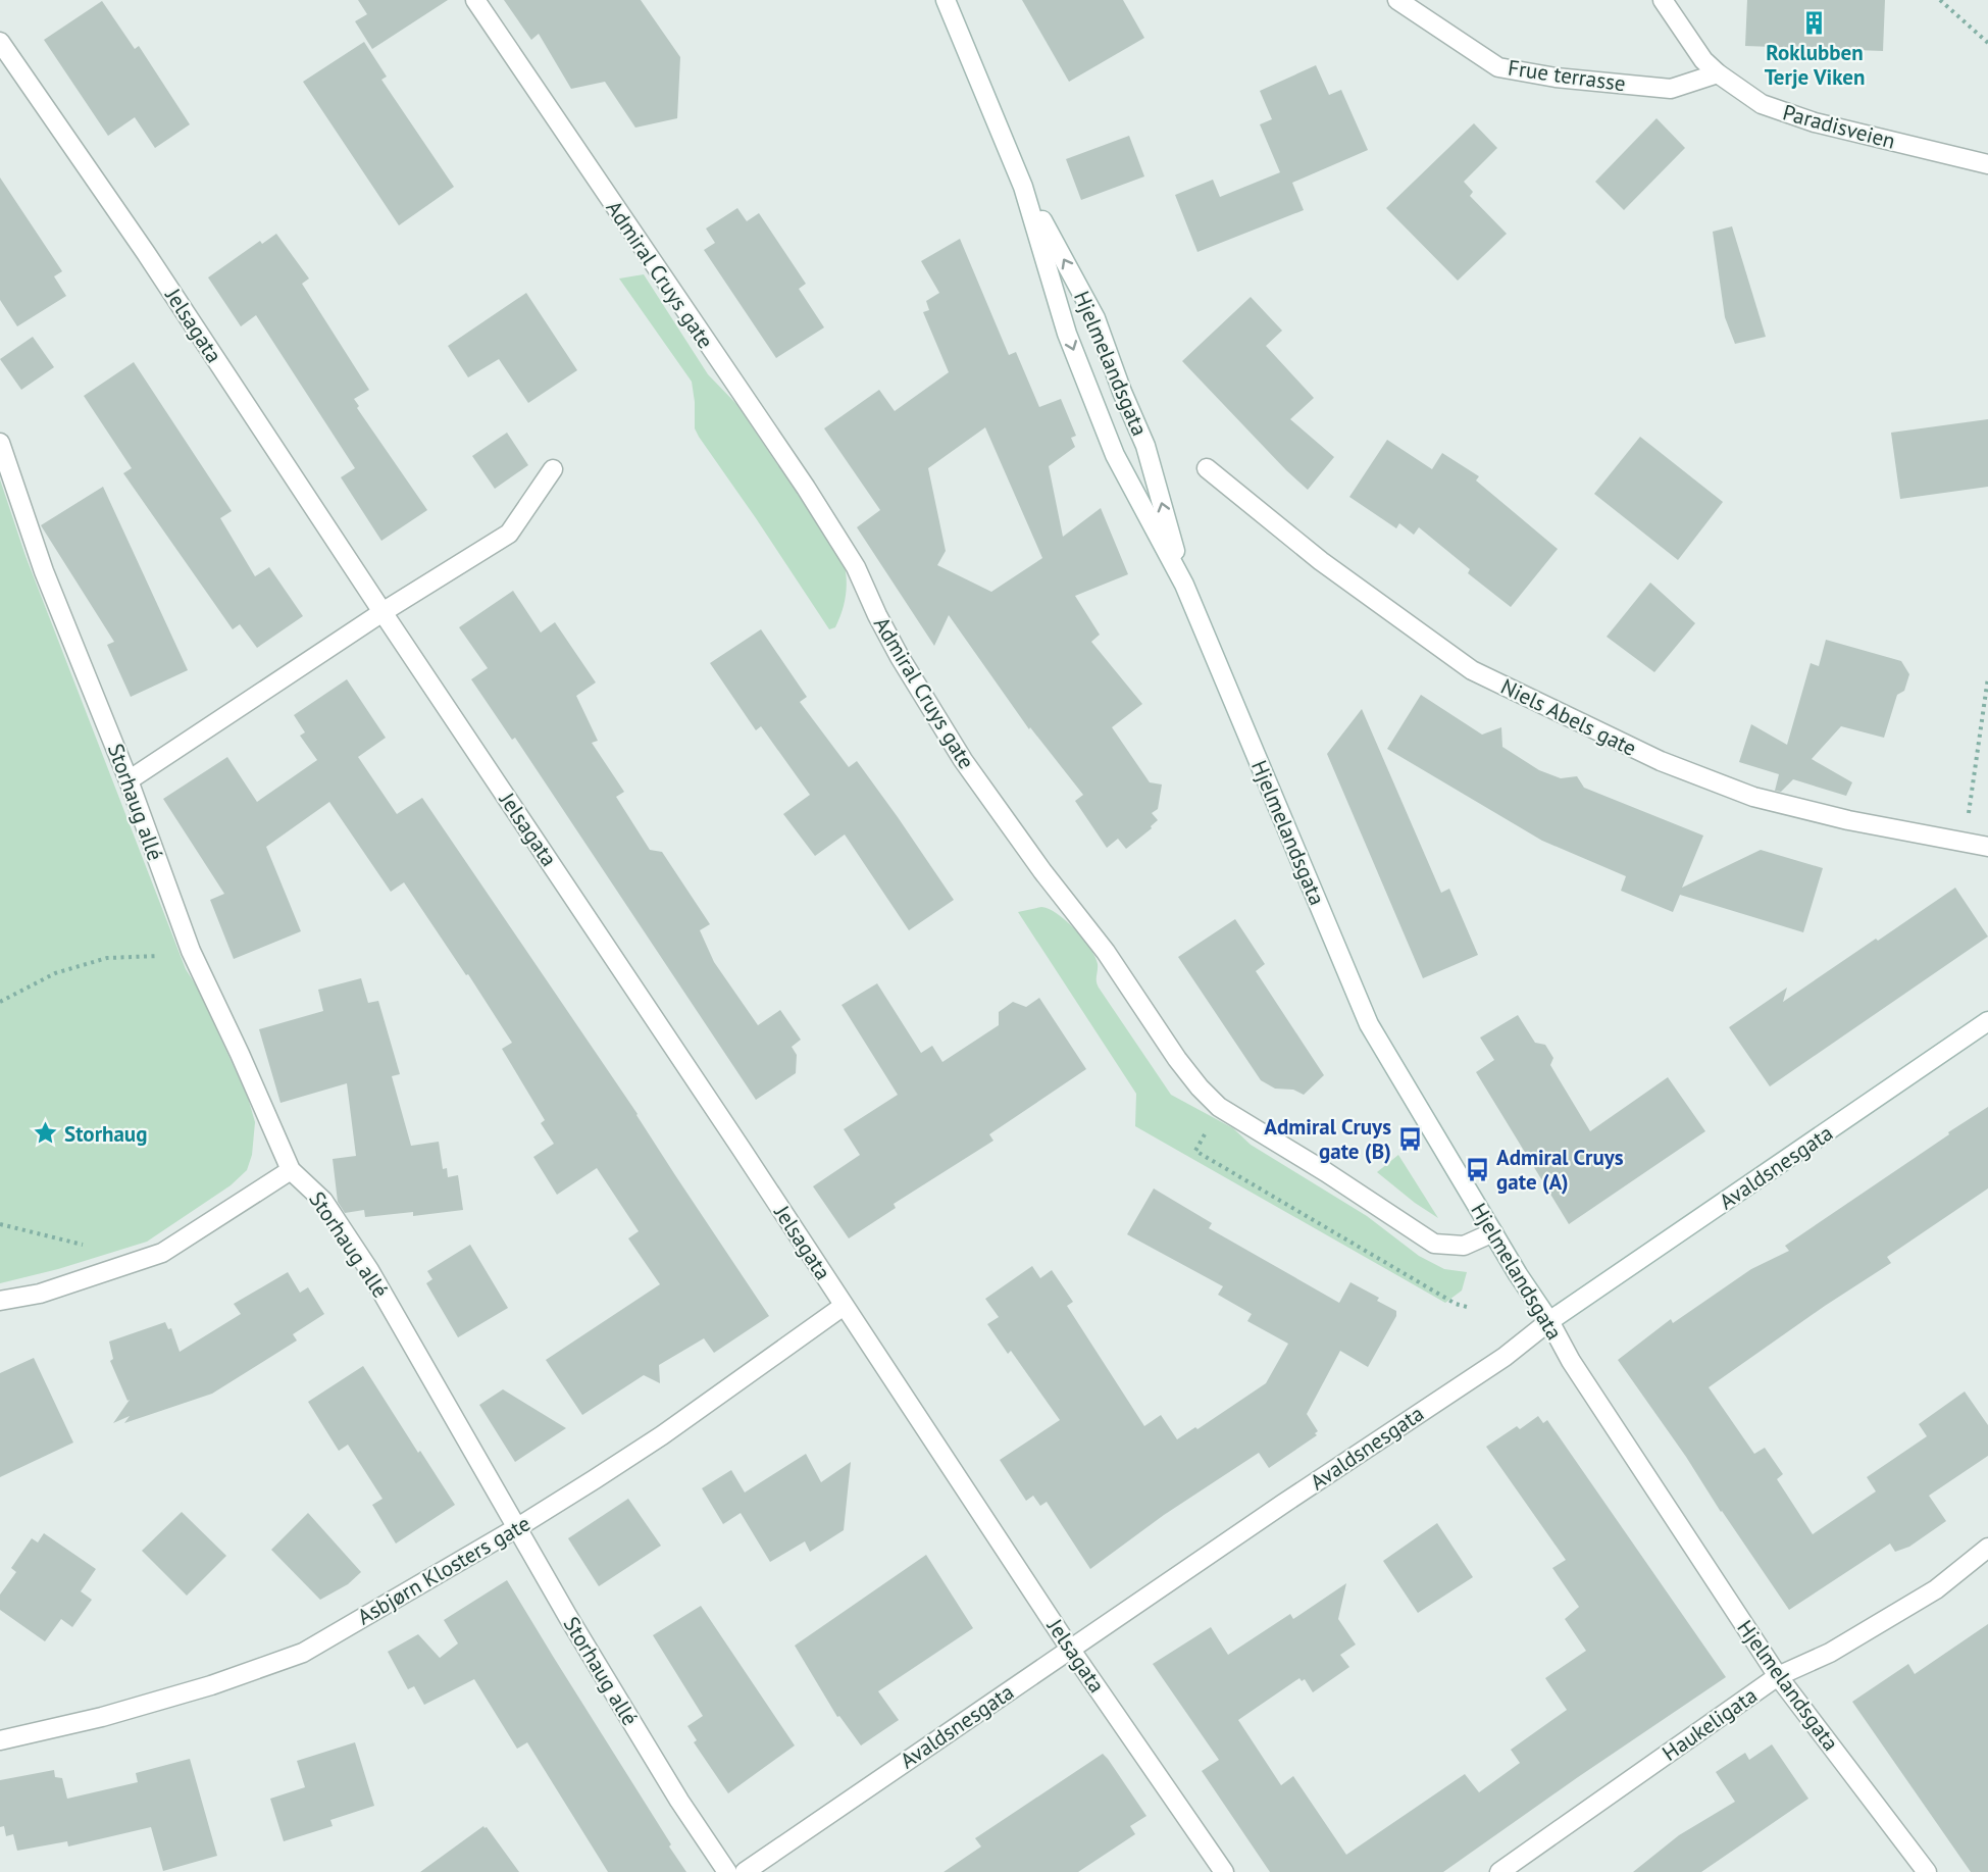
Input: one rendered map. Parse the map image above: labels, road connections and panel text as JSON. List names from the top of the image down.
{
  "streets": {
    "street": [
      "Frue terrasse",
      "Paradisveien",
      "Admiral Cruys gate",
      "Jelsagata",
      "Hjelmelandsgata",
      "Niels Abels gate",
      "Storhaug allé",
      "Avaldsnesgata",
      "Asbjørn Klosters gate",
      "Haukeligata"
    ]
  },
  "crossings": [
    ["Frue terrasse", "Paradisveien"],
    ["Admiral Cruys gate", "Hjelmelandsgata"],
    ["Jelsagata", "Avaldsnesgata"],
    ["Jelsagata", "Asbjørn Klosters gate"],
    ["Hjelmelandsgata", "Avaldsnesgata"],
    ["Hjelmelandsgata", "Haukeligata"],
    ["Storhaug allé", "Asbjørn Klosters gate"]
  ],
  "places": {
    "building": ["Roklubben Terje Viken"],
    "place": ["Storhaug"],
    "bus stop": ["Admiral Cruys gate (B)", "Admiral Cruys gate (A)"]
  }
}
